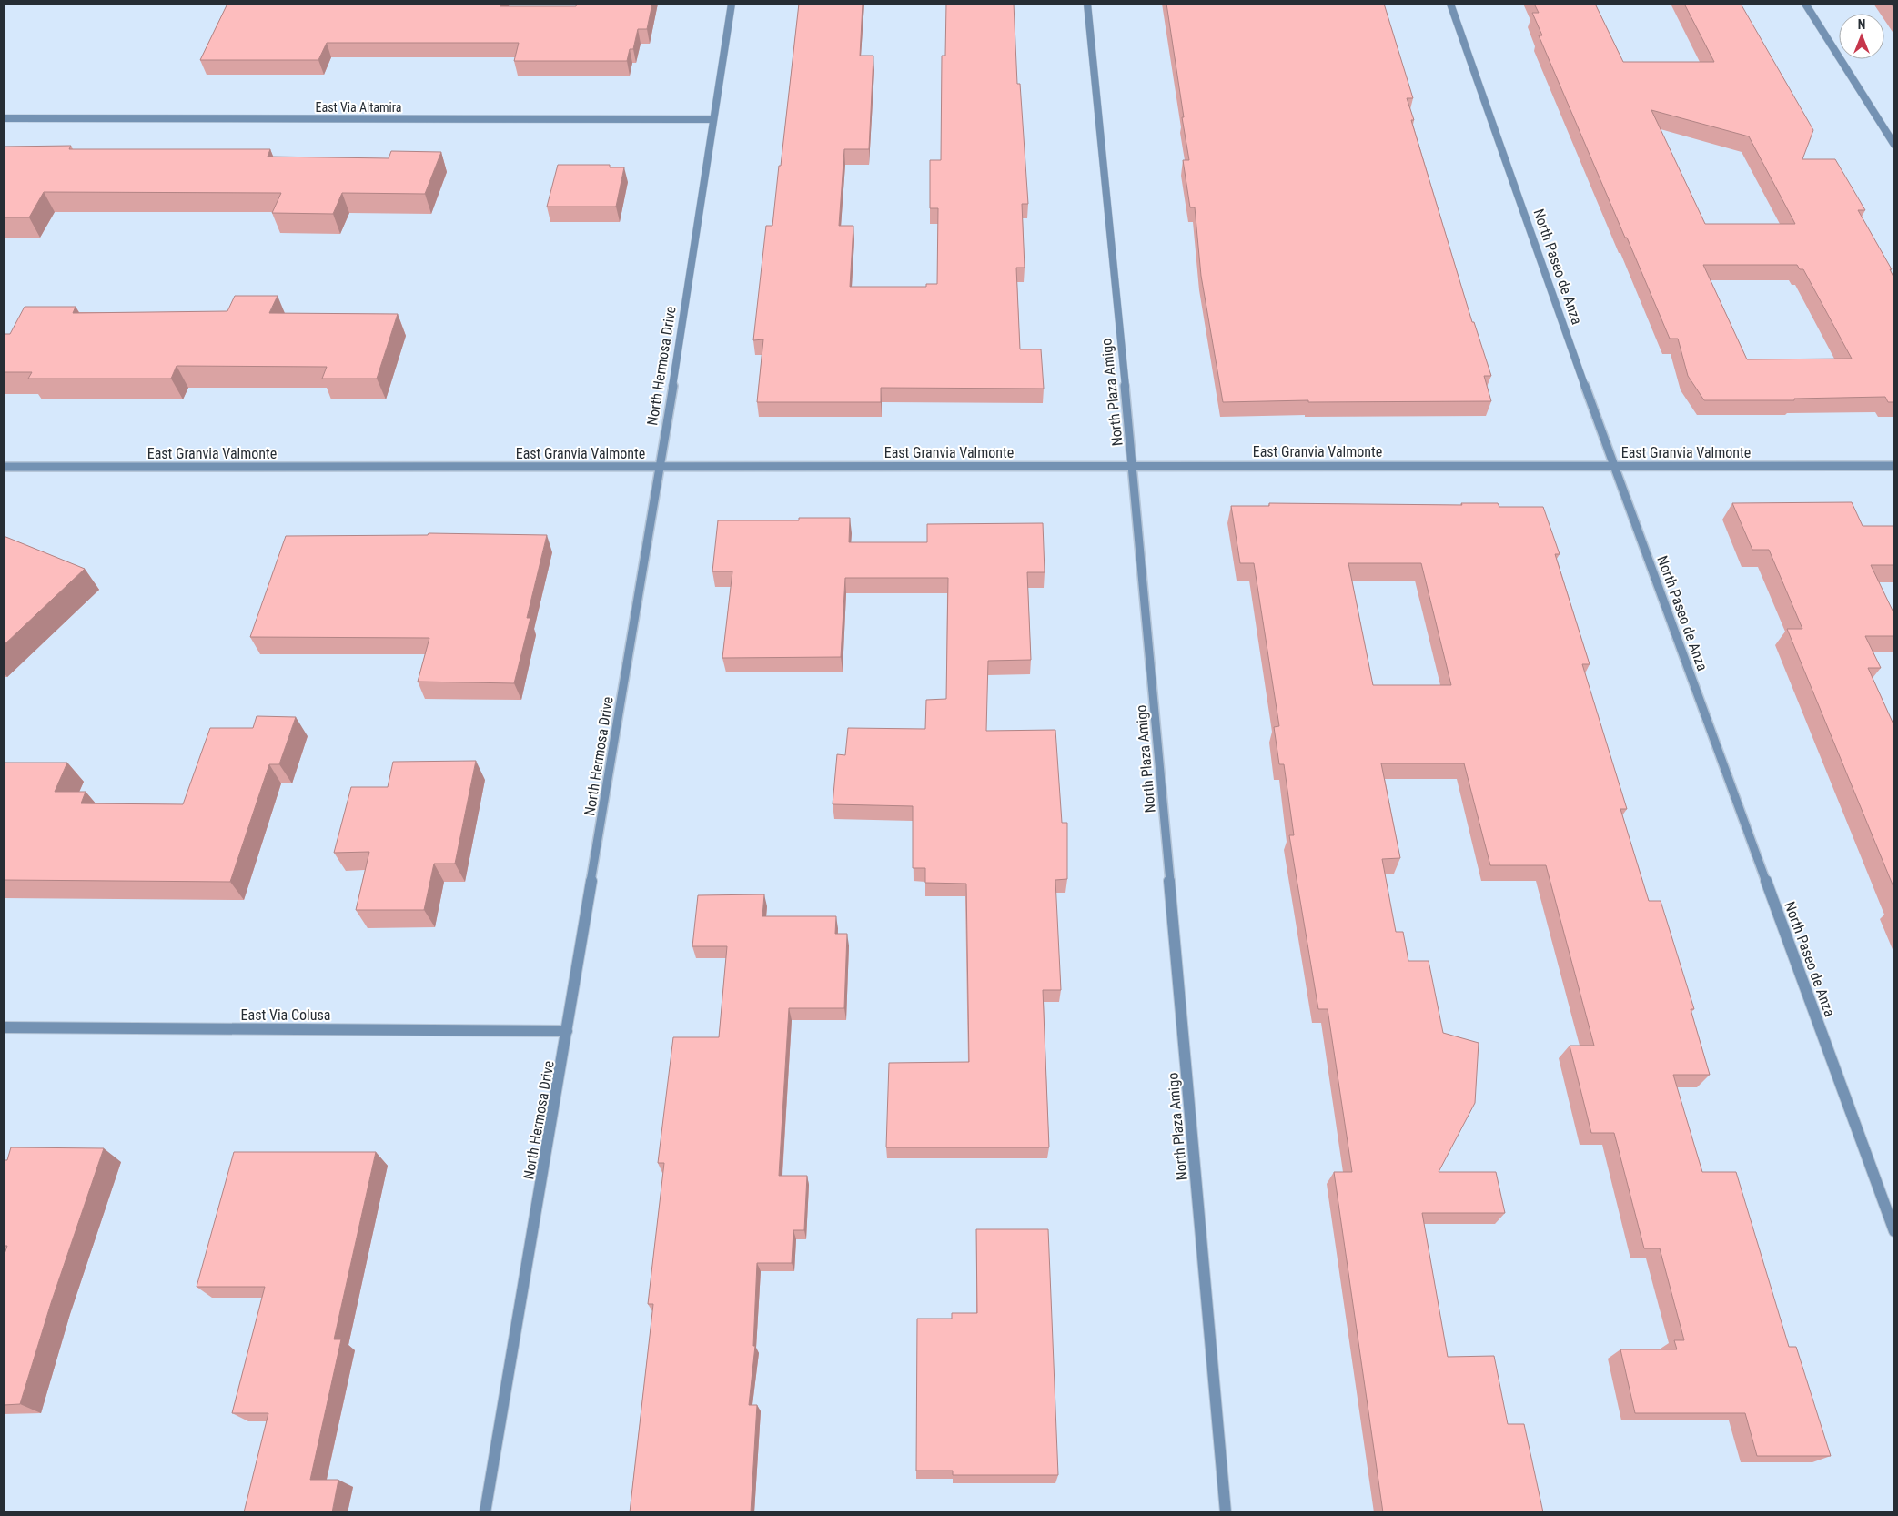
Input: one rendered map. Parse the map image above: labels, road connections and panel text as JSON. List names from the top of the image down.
{
  "streets": {
    "street": [
      "East Via Altamira",
      "North Paseo de Anza",
      "North Hermosa Drive",
      "North Plaza Amigo",
      "East Granvia Valmonte",
      "East Via Colusa"
    ]
  },
  "crossings": [
    ["East Via Altamira", "North Hermosa Drive"],
    ["North Paseo de Anza", "East Granvia Valmonte"],
    ["North Hermosa Drive", "East Granvia Valmonte"],
    ["North Hermosa Drive", "East Via Colusa"],
    ["North Plaza Amigo", "East Granvia Valmonte"]
  ],
  "north": "top"
}
